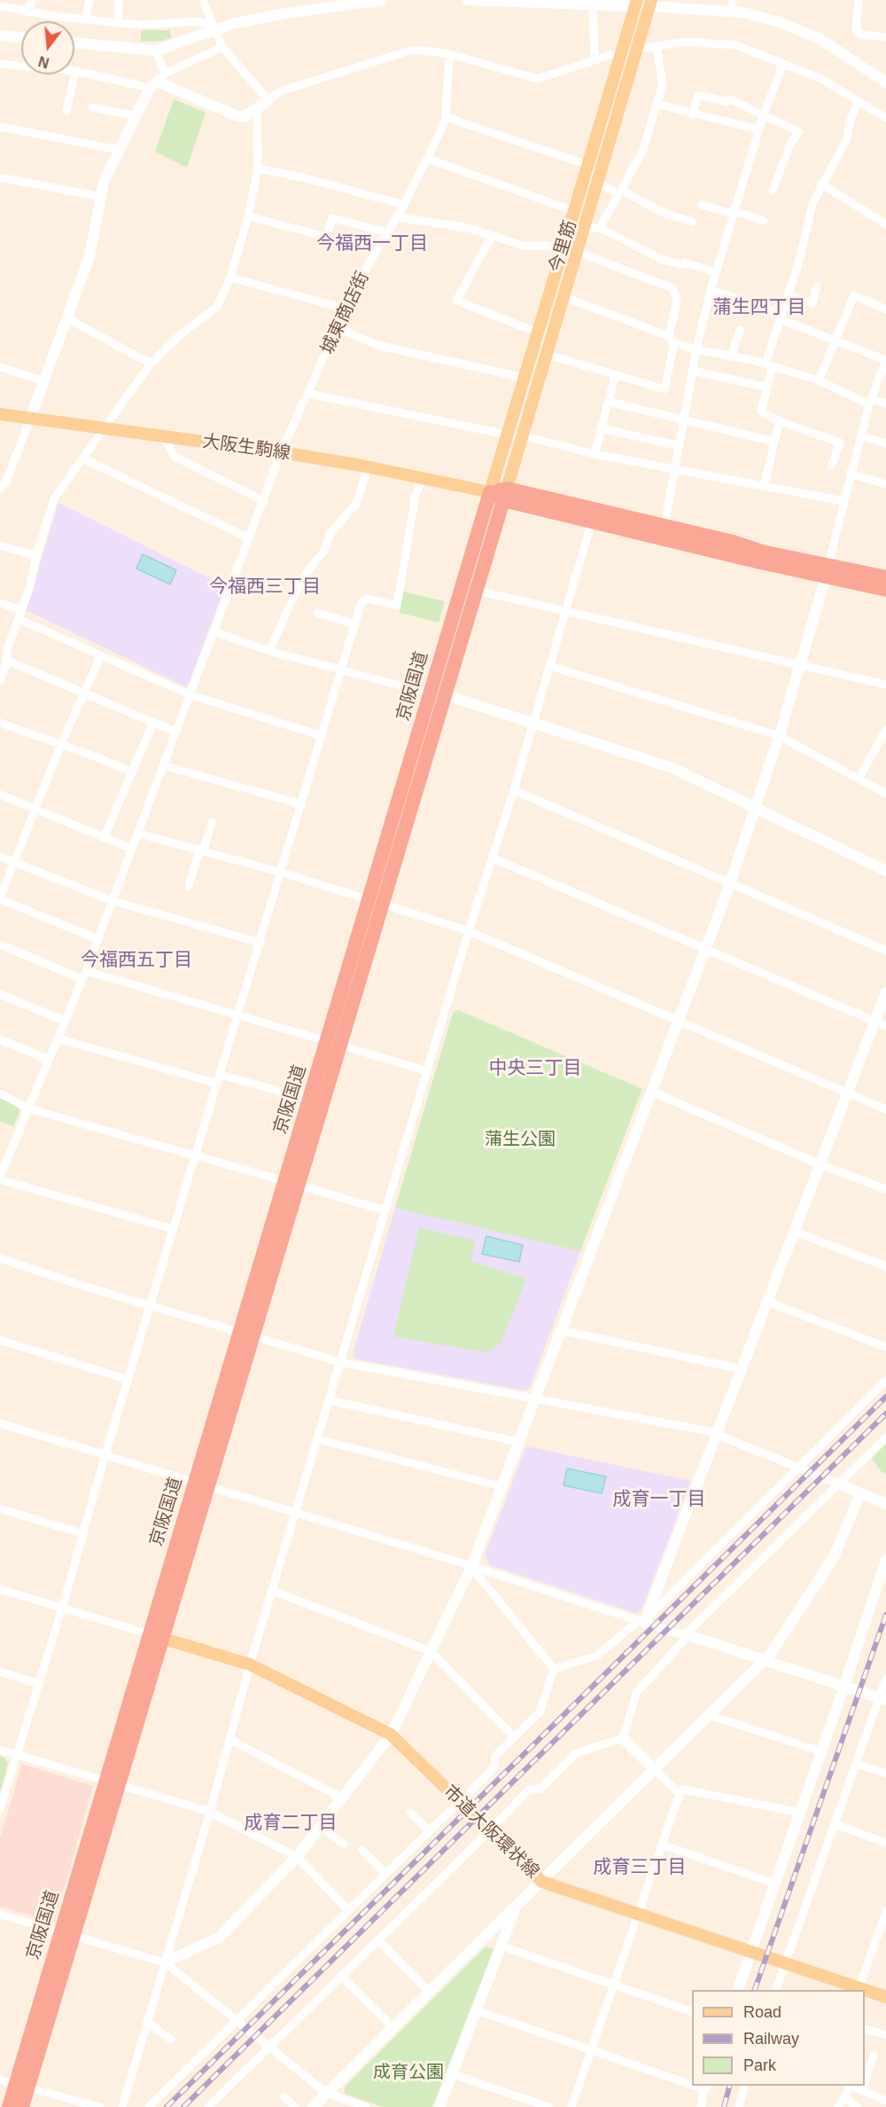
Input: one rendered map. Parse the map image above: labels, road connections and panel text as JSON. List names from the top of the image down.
{
  "streets": {
    "highway": ["京阪国道"],
    "main road": ["今里筋", "大阪生駒線", "市道大阪環状線"],
    "street": ["城東商店街"]
  },
  "crossings": [
    ["今里筋", "大阪生駒線"],
    ["今里筋", "京阪国道"],
    ["城東商店街", "大阪生駒線"],
    ["大阪生駒線", "京阪国道"],
    ["京阪国道", "市道大阪環状線"]
  ],
  "districts": [
    "今福西一丁目",
    "蒲生四丁目",
    "今福西三丁目",
    "今福西五丁目",
    "中央三丁目",
    "成育一丁目",
    "成育二丁目",
    "成育三丁目"
  ],
  "parks": ["蒲生公園", "成育公園"],
  "legend": ["Road", "Railway", "Park"],
  "north": "bottom"
}
